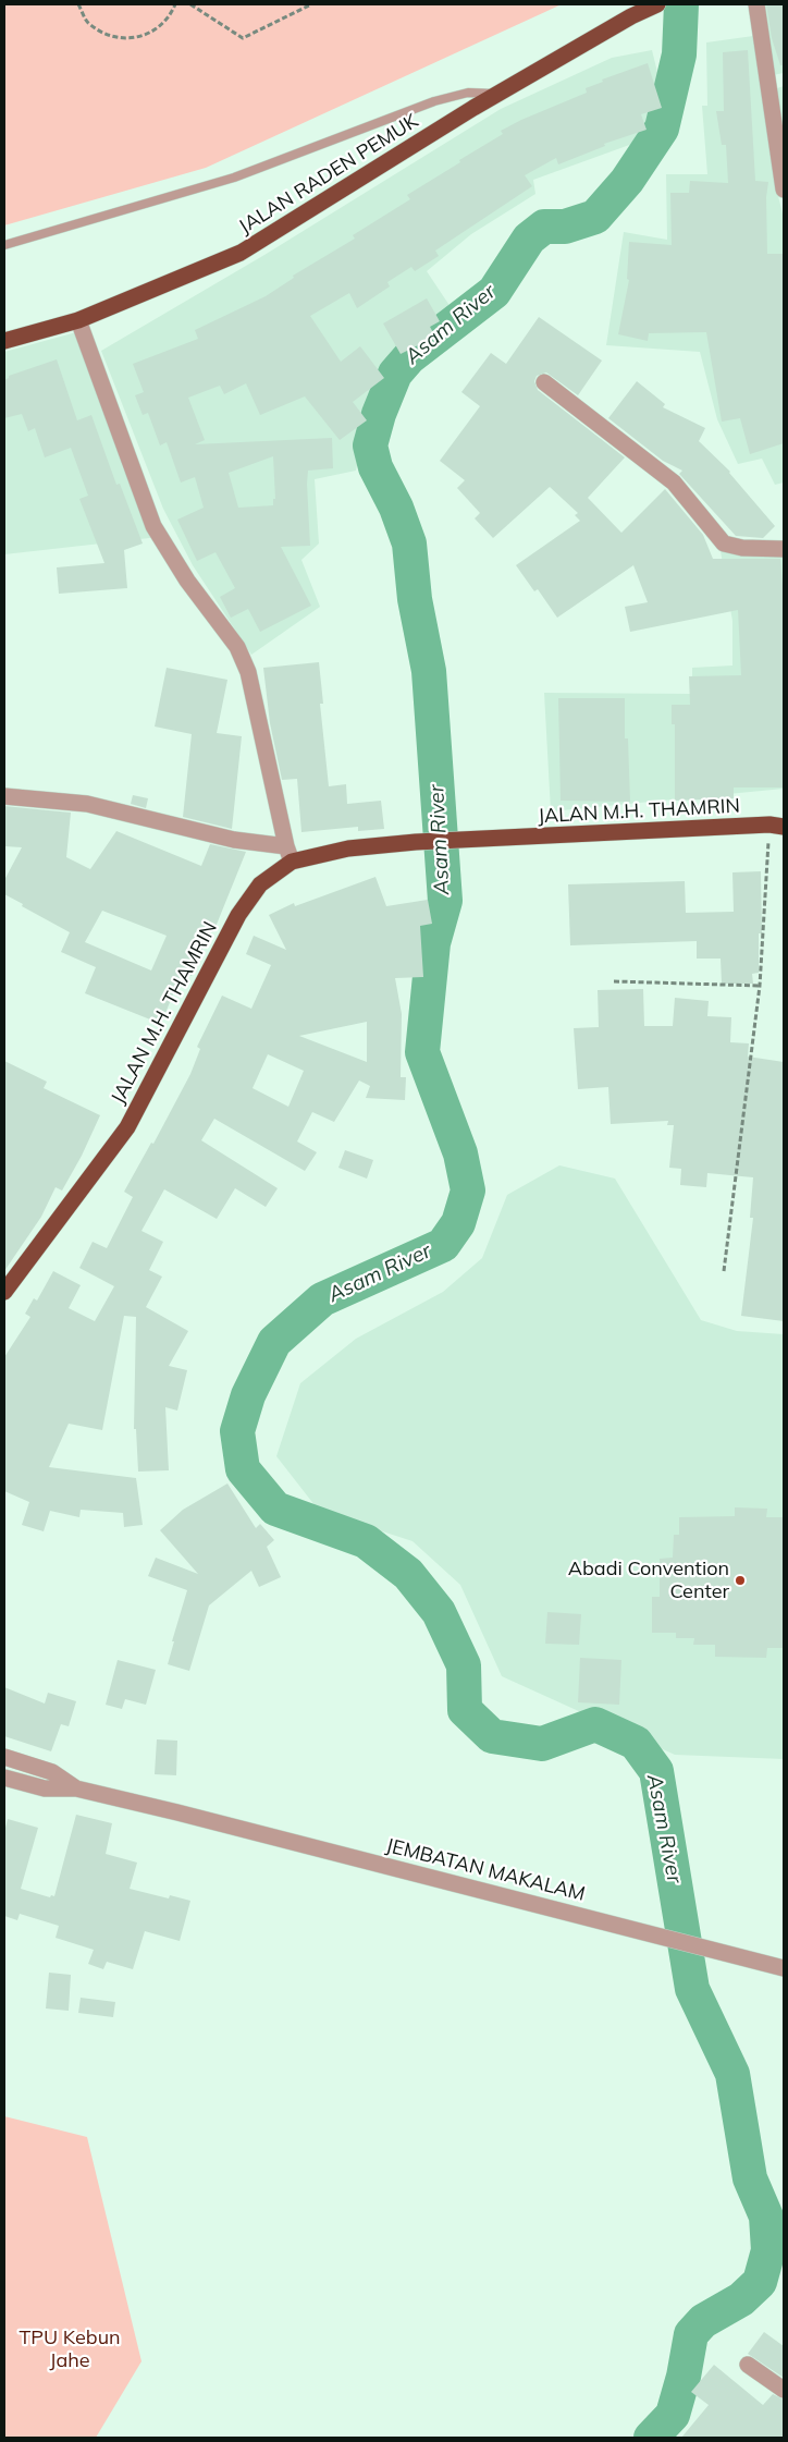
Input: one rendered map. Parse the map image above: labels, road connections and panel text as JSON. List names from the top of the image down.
{
  "streets": {
    "highway": ["JALAN RADEN PEMUK", "JALAN M.H. THAMRIN"],
    "street": ["JEMBATAN MAKALAM"]
  },
  "water": ["Asam River"],
  "parks": ["TPU Kebun Jahe"],
  "places": ["Abadi Convention Center"]
}
